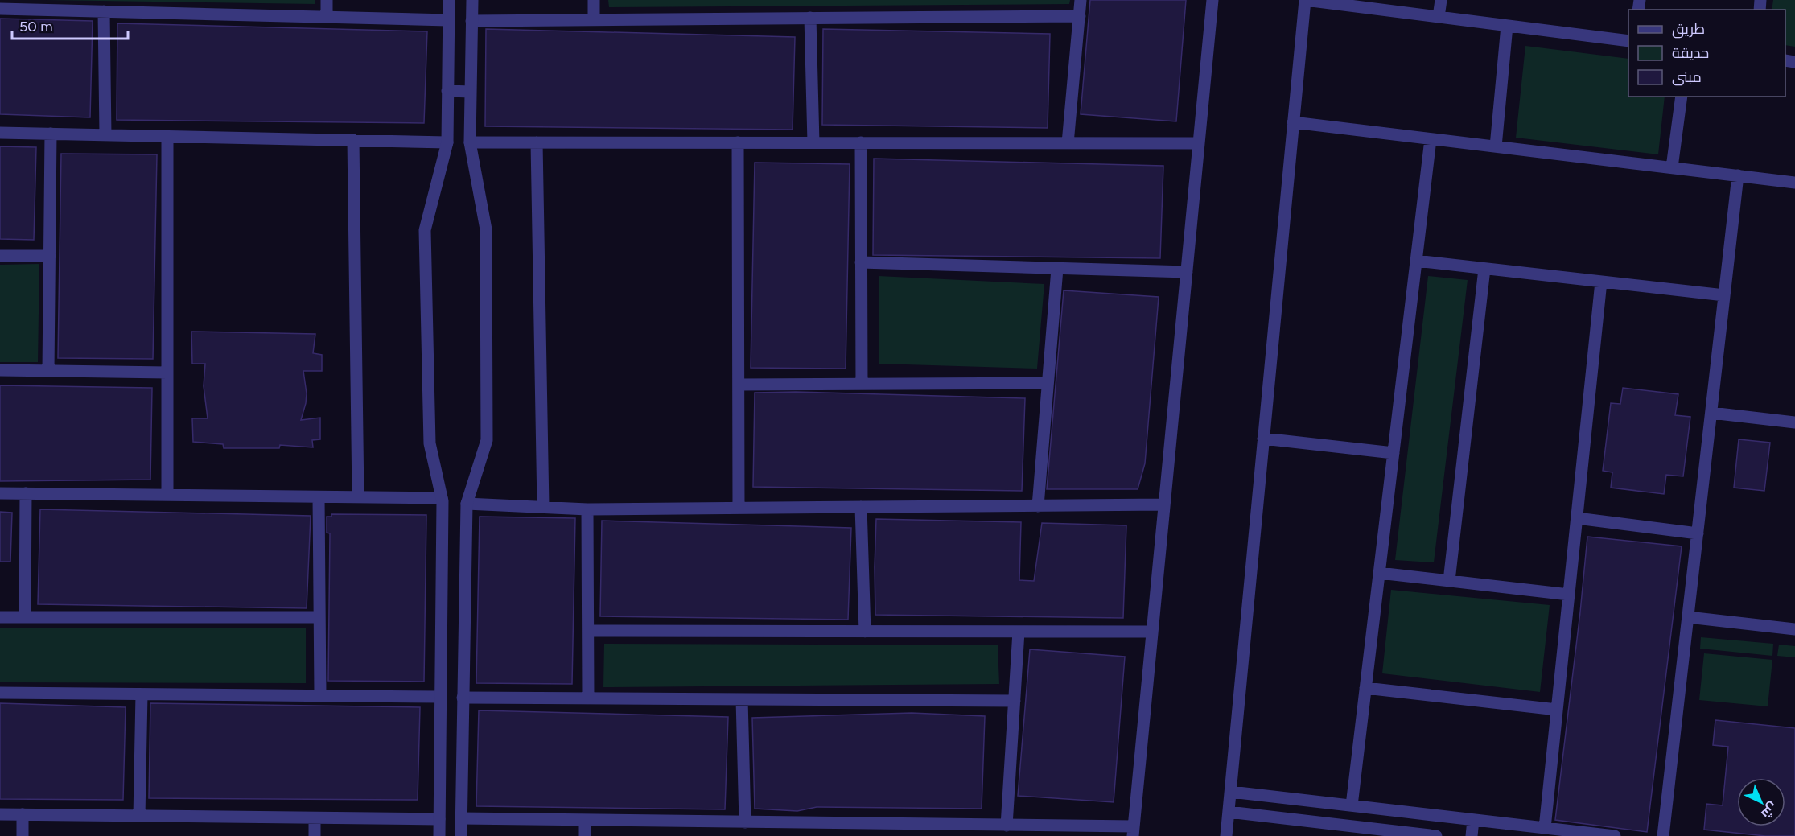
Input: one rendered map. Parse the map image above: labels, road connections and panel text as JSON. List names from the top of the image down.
{
  "legend": ["طريق", "حديقة", "مبنى"],
  "scale_bar": "50 m",
  "north": "bottom right"
}
